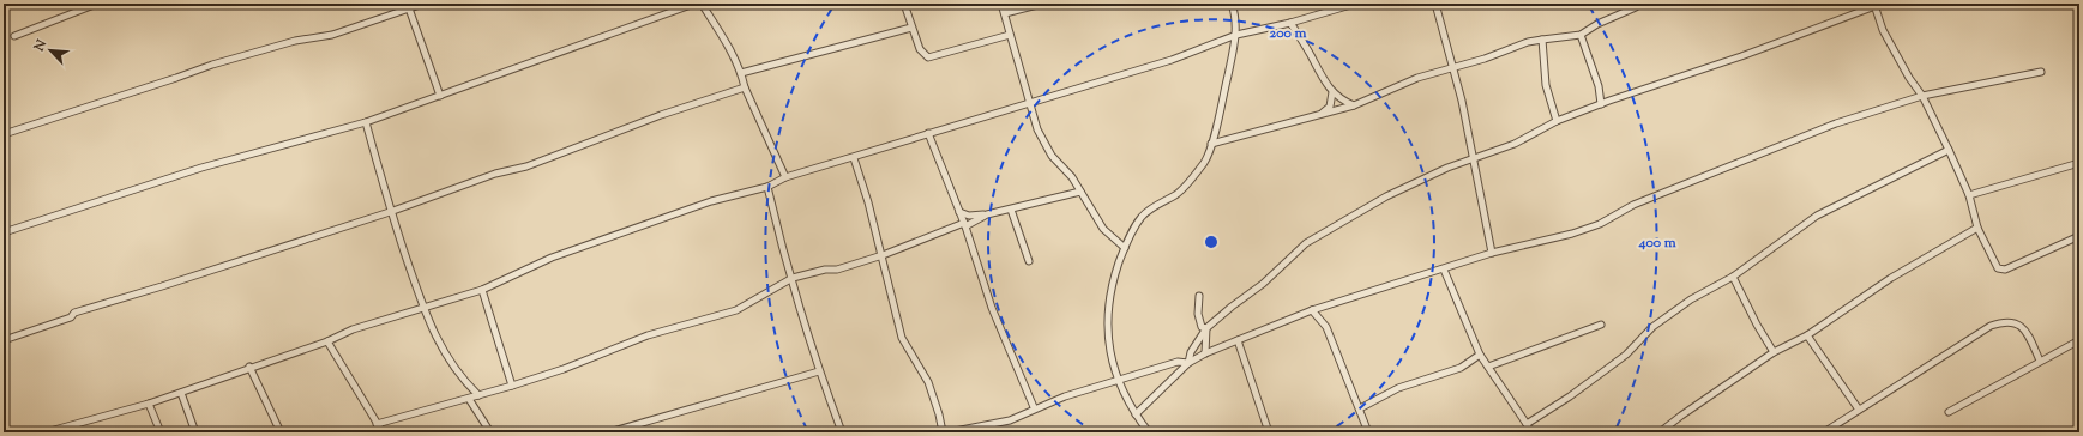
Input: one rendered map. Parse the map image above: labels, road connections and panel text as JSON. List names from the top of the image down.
{
  "north": "top left",
  "rings": ["200 m", "400 m"]
}
